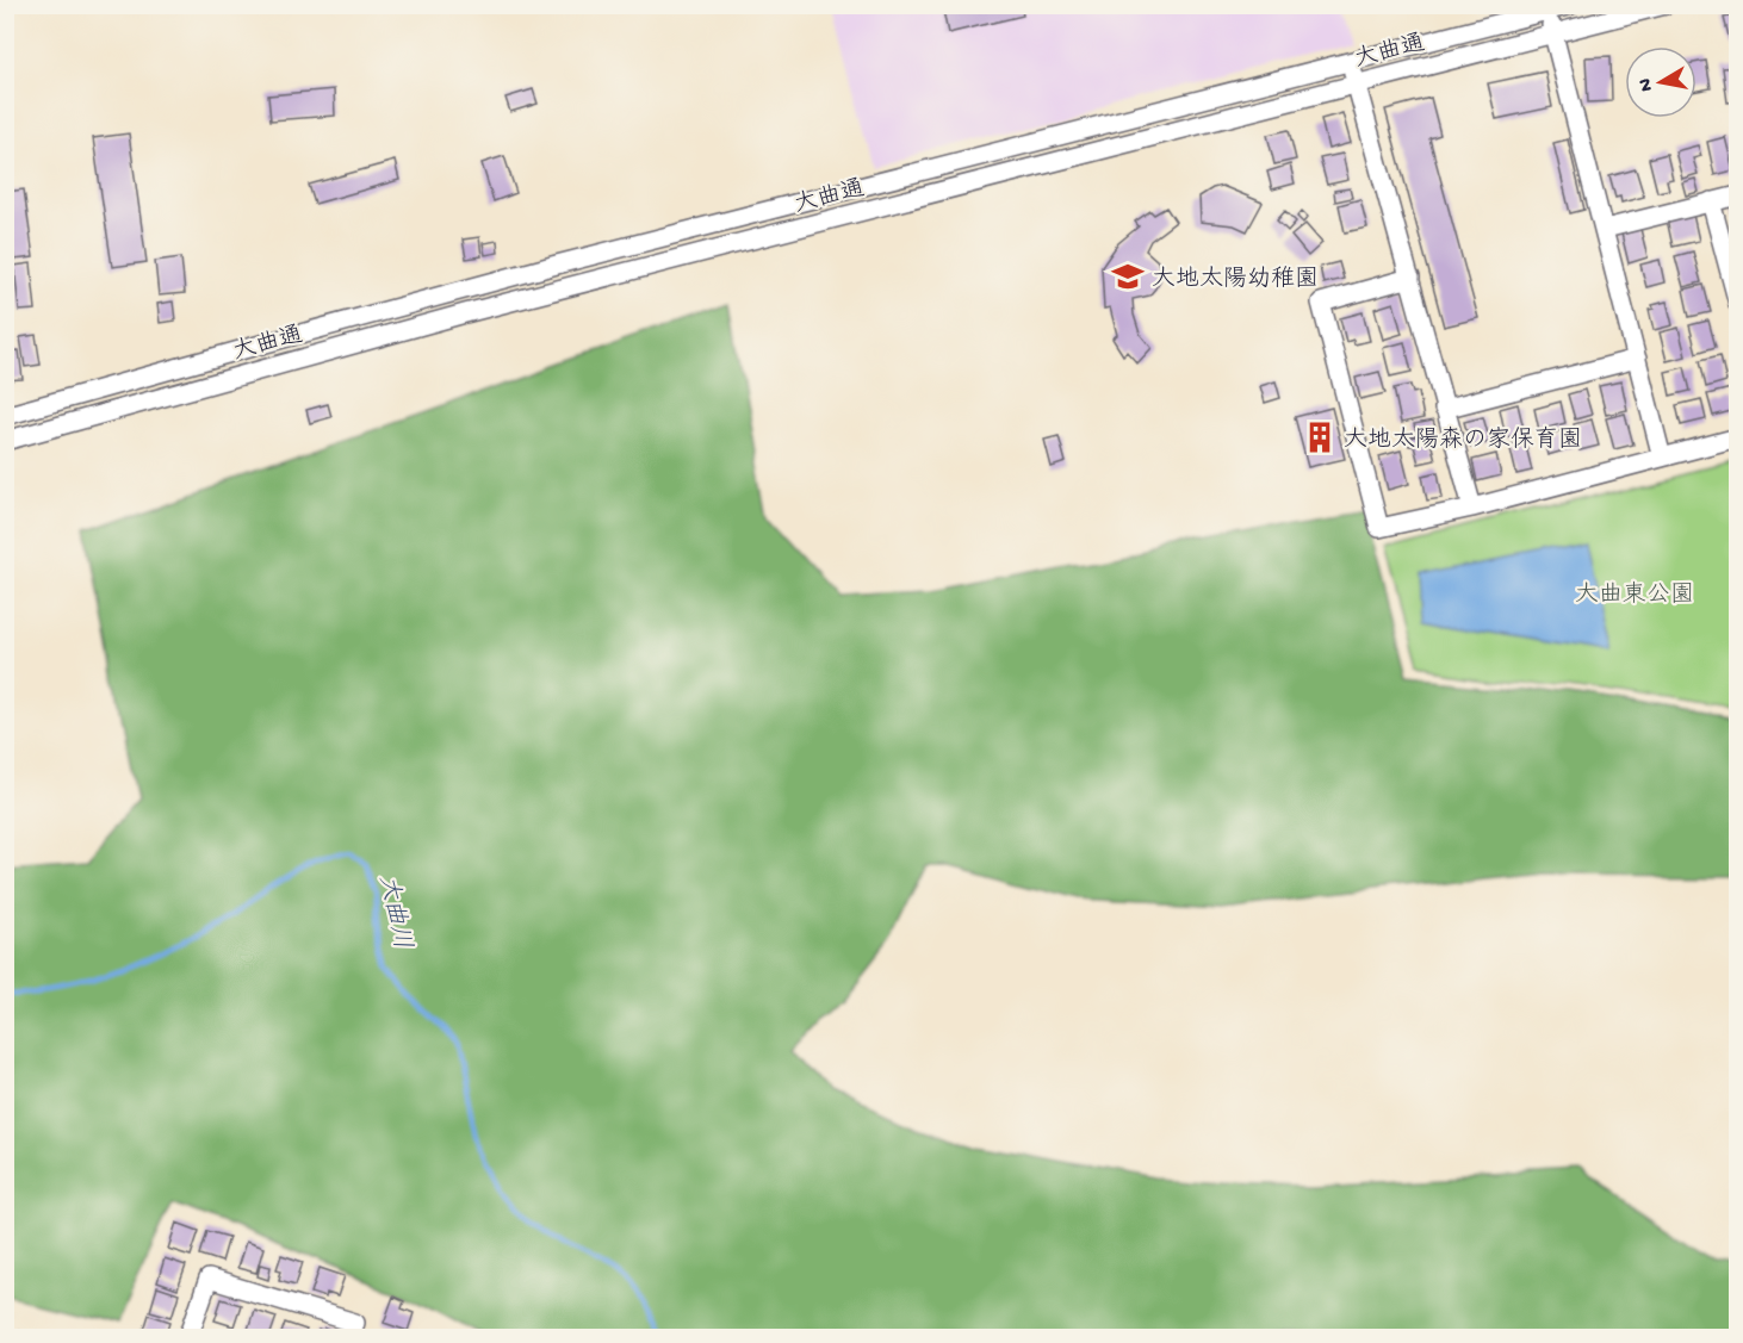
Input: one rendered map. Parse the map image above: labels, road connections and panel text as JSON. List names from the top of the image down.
{
  "streets": {
    "street": ["大曲通"]
  },
  "water": ["大曲川"],
  "parks": ["大曲東公園"],
  "places": {
    "school or university": ["大地太陽幼稚園"],
    "building": ["大地太陽森の家保育園"]
  },
  "north": "left"
}
